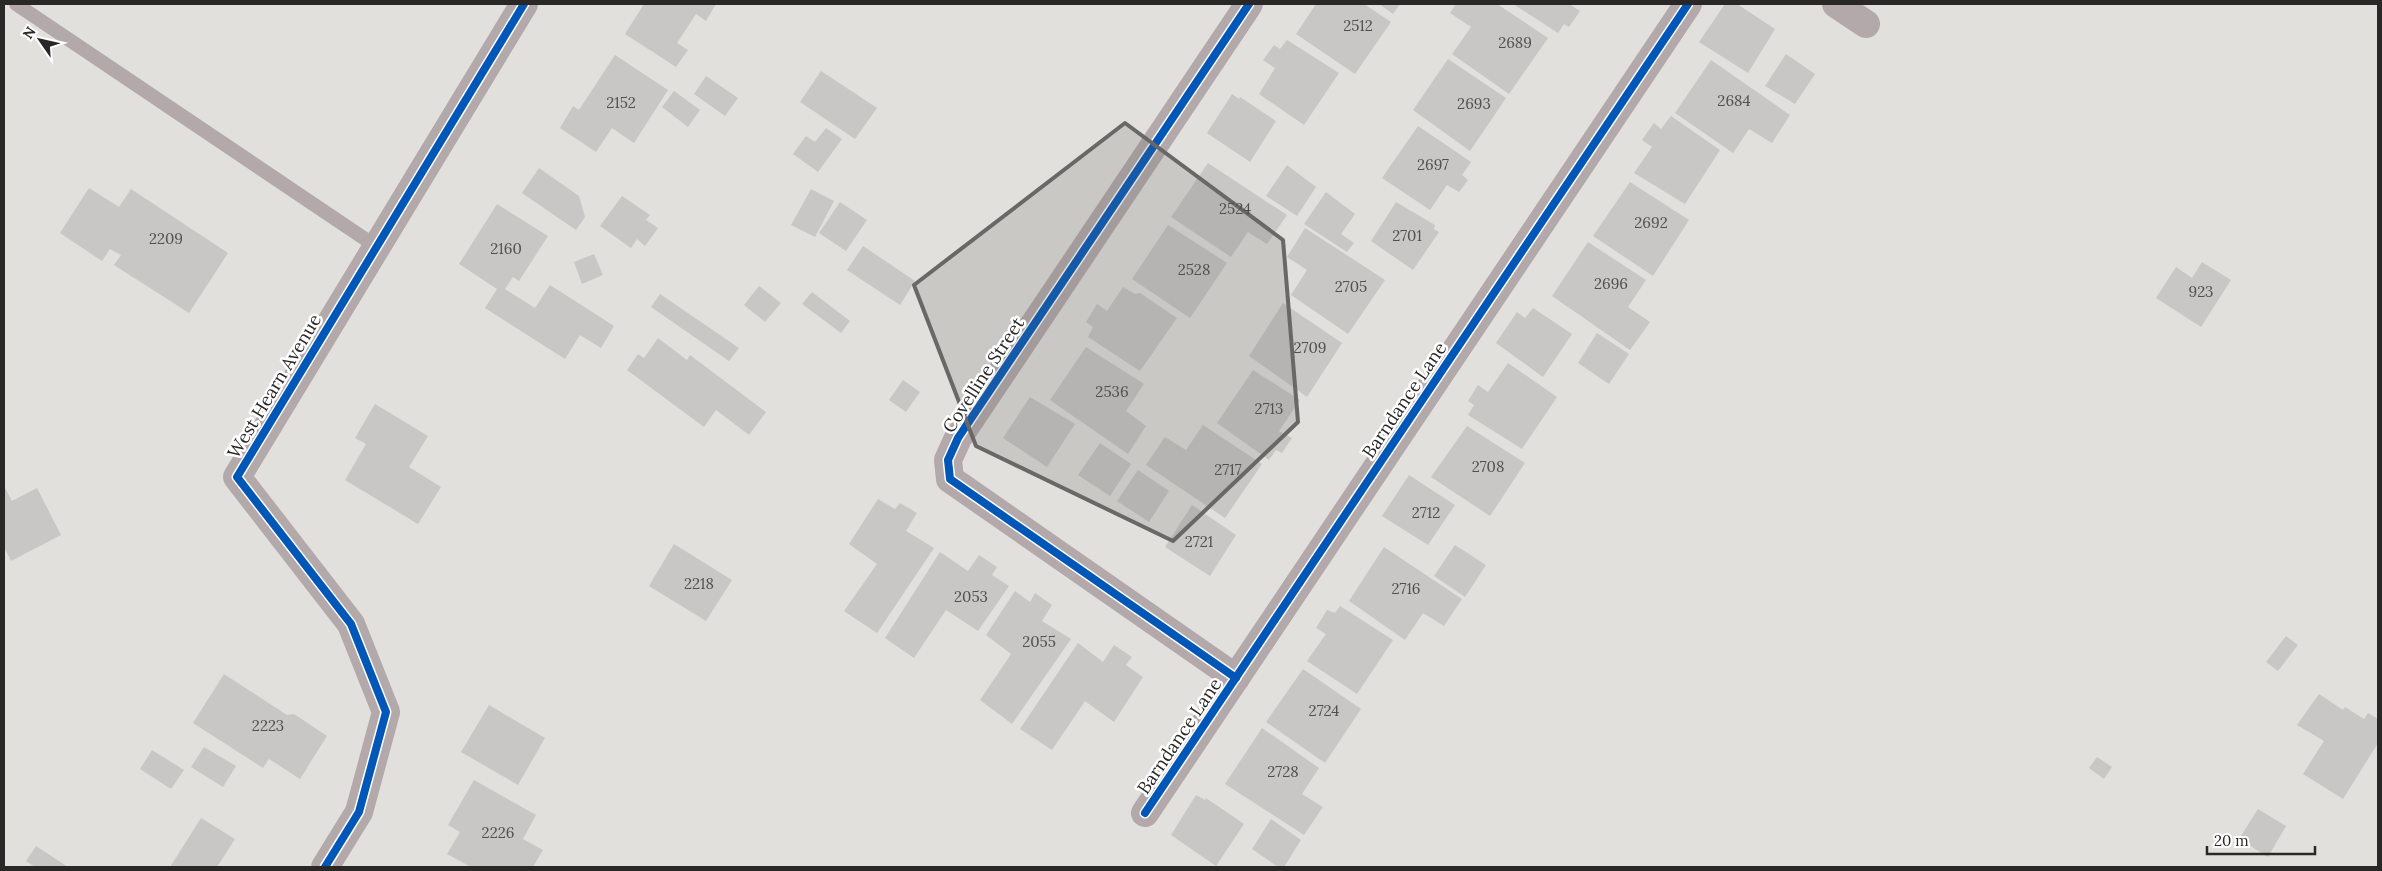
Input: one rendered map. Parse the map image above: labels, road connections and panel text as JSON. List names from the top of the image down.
{
  "streets": {
    "street": ["Covelline Street", "West Hearn Avenue", "Barndance Lane"]
  },
  "crossings": [
    ["Covelline Street", "Barndance Lane"]
  ],
  "house_numbers": [
    "2512",
    "2689",
    "2684",
    "2152",
    "2693",
    "2697",
    "2524",
    "2692",
    "2701",
    "2209",
    "2160",
    "2528",
    "2696",
    "2705",
    "923",
    "2709",
    "2536",
    "2713",
    "2708",
    "2717",
    "2712",
    "2721",
    "2218",
    "2716",
    "2053",
    "2055",
    "2724",
    "2223",
    "2728",
    "2226"
  ],
  "scale_bar": "20 m",
  "north": "top left"
}
